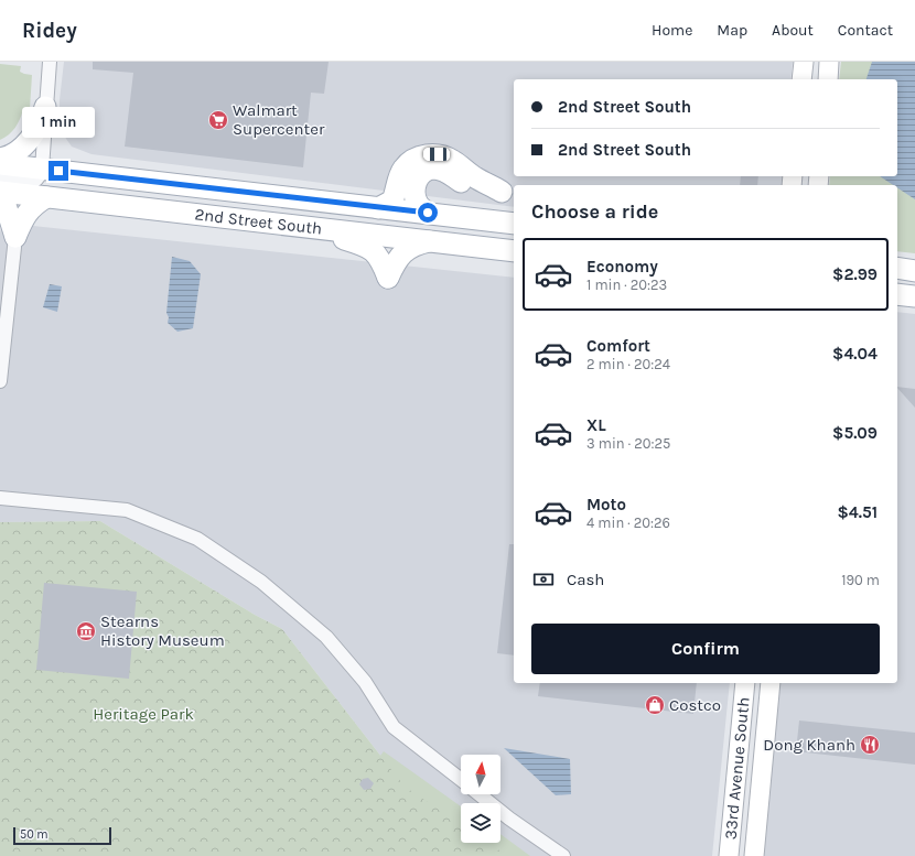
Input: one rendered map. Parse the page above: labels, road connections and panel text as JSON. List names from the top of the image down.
{
  "streets": {
    "main road": ["2nd Street South", "33rd Avenue South"]
  },
  "parks": ["Heritage Park"],
  "places": {
    "supermarket": ["Walmart Supercenter"],
    "museum": ["Stearns History Museum"],
    "shop": ["Costco"],
    "restaurant": ["Dong Khanh"]
  },
  "scale_bar": "50 m",
  "north": "top",
  "page": {
    "header": "Ridey",
    "nav": [
      "Home",
      "Map",
      "About",
      "Contact"
    ],
    "banner": ["2nd Street South", "2nd Street South"],
    "bubble": "1 min",
    "heading": "Choose a ride",
    "list": [
      {
        "name": "Economy",
        "note": "1 min · 20:23",
        "value": "$2.99"
      },
      {
        "name": "Comfort",
        "note": "2 min · 20:24",
        "value": "$4.04"
      },
      {
        "name": "XL",
        "note": "3 min · 20:25",
        "value": "$5.09"
      },
      {
        "name": "Moto",
        "note": "4 min · 20:26",
        "value": "$4.51"
      }
    ],
    "pay": ["Cash", "190 m"],
    "buttons": "Confirm",
    "scale": "50 m"
  }
}
